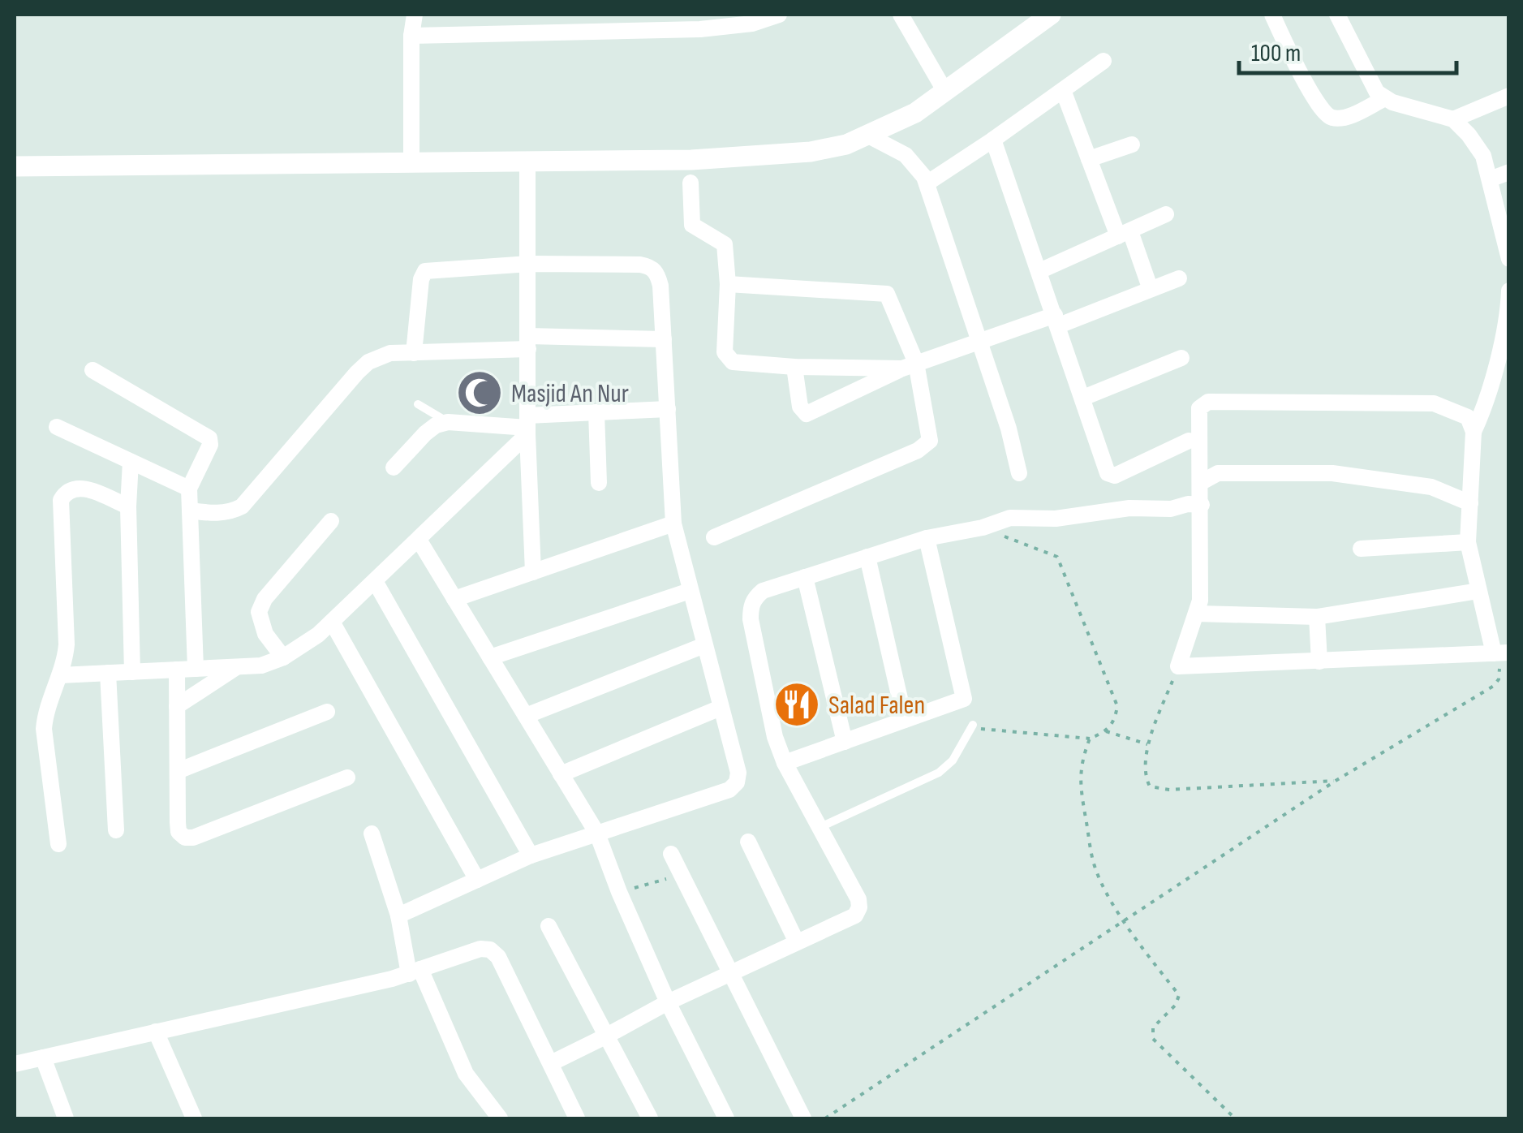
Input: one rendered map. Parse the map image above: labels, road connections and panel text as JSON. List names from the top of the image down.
{
  "places": {
    "mosque": ["Masjid An Nur"],
    "restaurant": ["Salad Falen"]
  },
  "scale_bar": "100 m"
}
